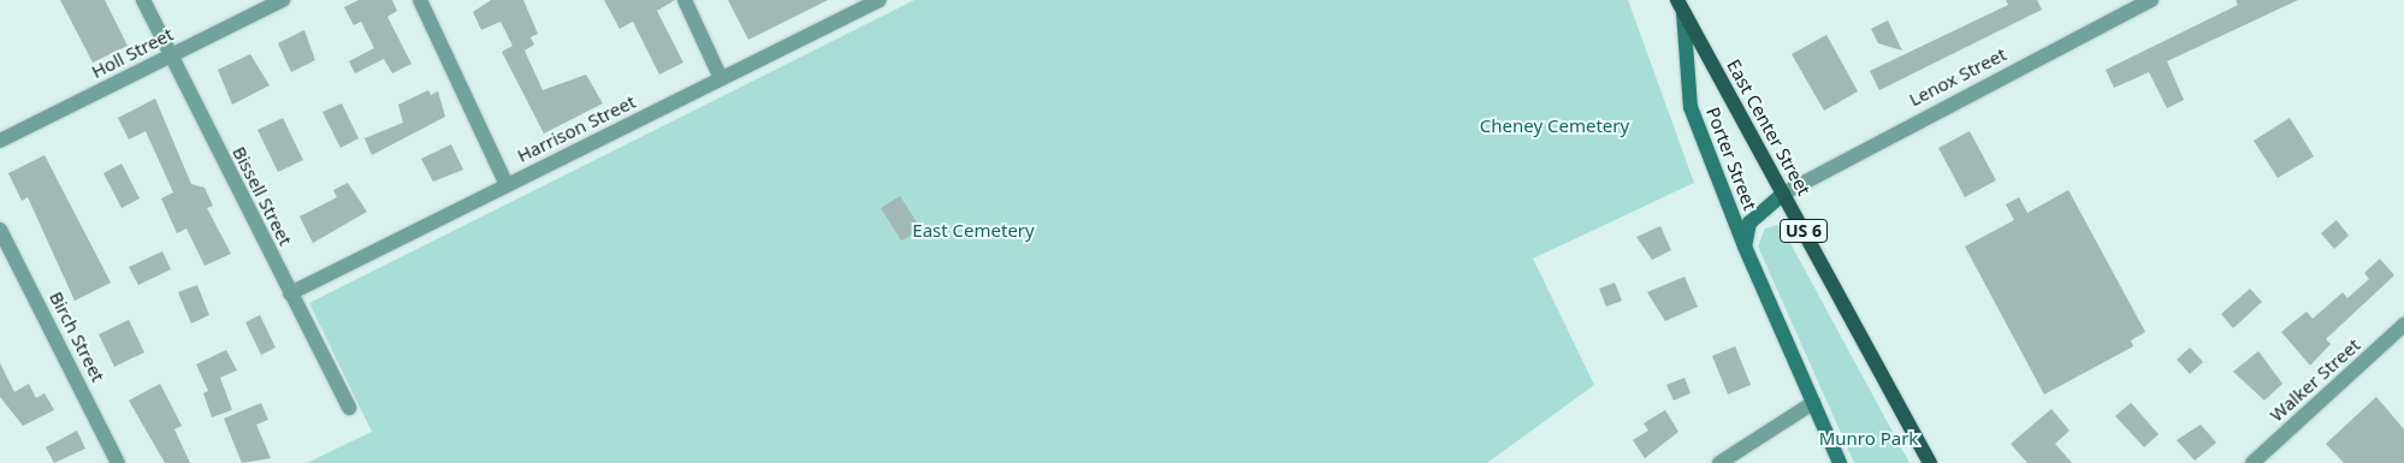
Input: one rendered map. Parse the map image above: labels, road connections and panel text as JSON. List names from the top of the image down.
{
  "streets": {
    "main road": ["East Center Street", "US 6"],
    "street": [
      "Holl Street",
      "Lenox Street",
      "Harrison Street",
      "Porter Street",
      "Bissell Street",
      "Birch Street",
      "Walker Street"
    ]
  },
  "crossings": [
    ["Holl Street", "Bissell Street"],
    ["Lenox Street", "East Center Street"],
    ["Lenox Street", "Porter Street"],
    ["East Center Street", "Porter Street"],
    ["Harrison Street", "Bissell Street"]
  ],
  "parks": ["Cheney Cemetery", "East Cemetery", "Munro Park"]
}
